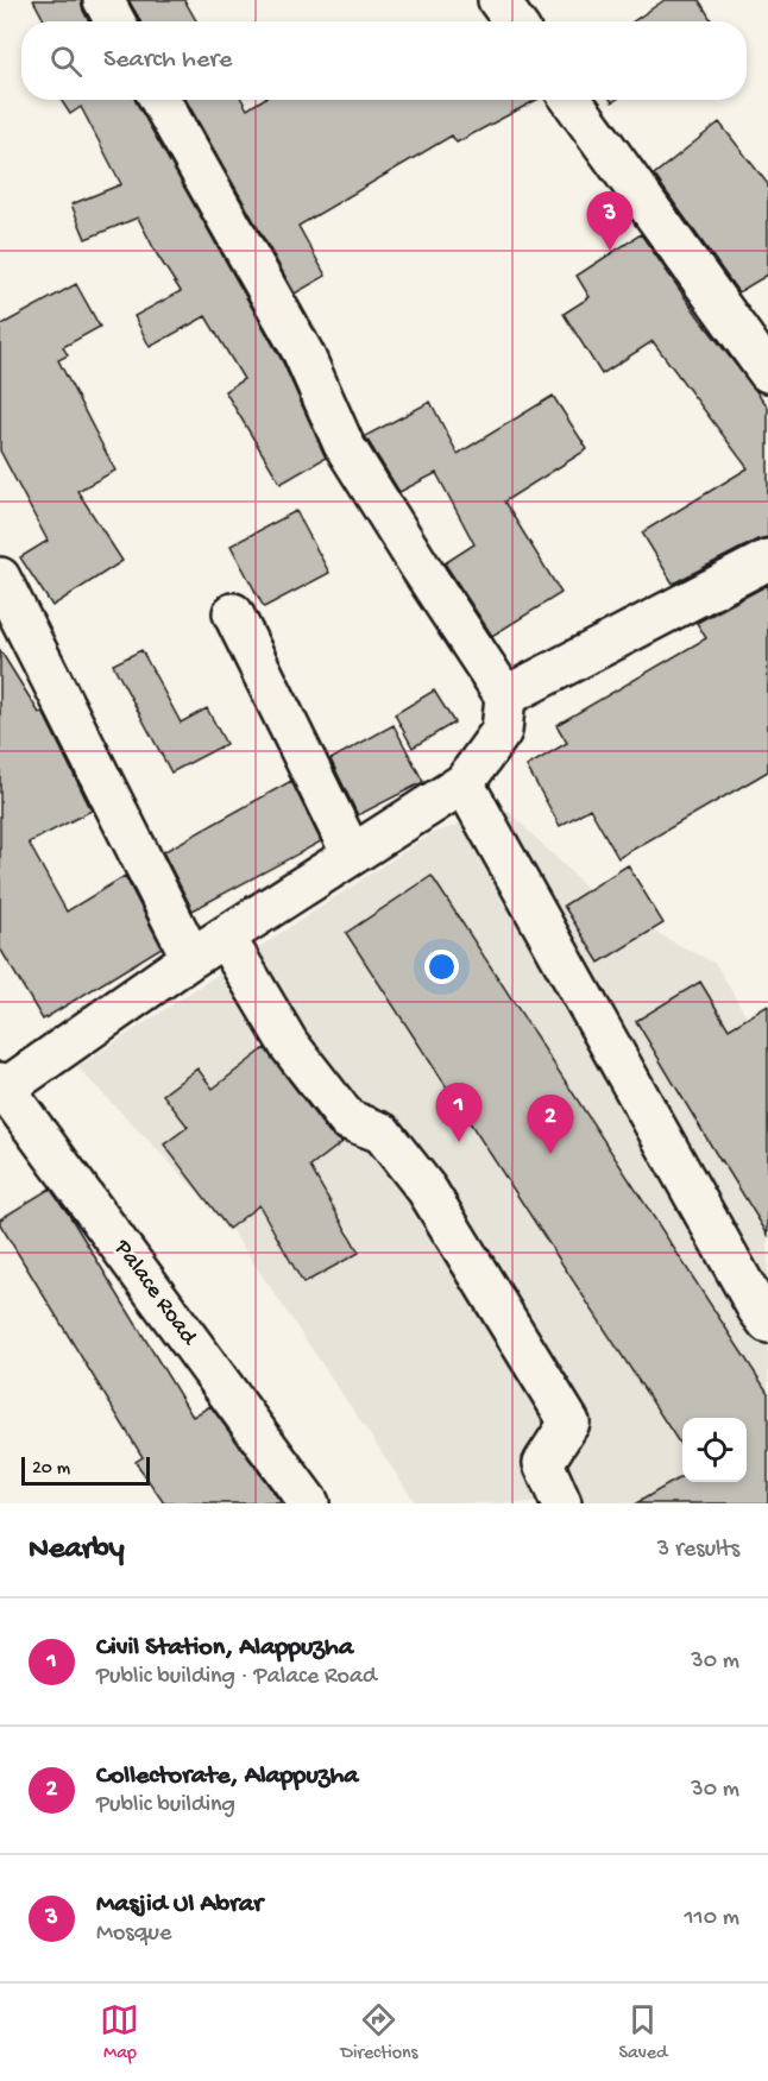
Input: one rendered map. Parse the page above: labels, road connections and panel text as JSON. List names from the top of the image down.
{
  "streets": {
    "street": ["Palace Road"]
  },
  "scale_bar": "20 m",
  "page": {
    "search": "Search here",
    "pins": ["3", "1", "2"],
    "scale": "20 m",
    "heading": ["Nearby", "3 results"],
    "list": [
      {
        "mark": "1",
        "name": "Civil Station, Alappuzha",
        "note": "Public building · Palace Road",
        "value": "30 m"
      },
      {
        "mark": "2",
        "name": "Collectorate, Alappuzha",
        "note": "Public building",
        "value": "30 m"
      },
      {
        "mark": "3",
        "name": "Masjid Ul Abrar",
        "note": "Mosque",
        "value": "110 m"
      }
    ],
    "nav": ["Map", "Directions", "Saved"]
  }
}
